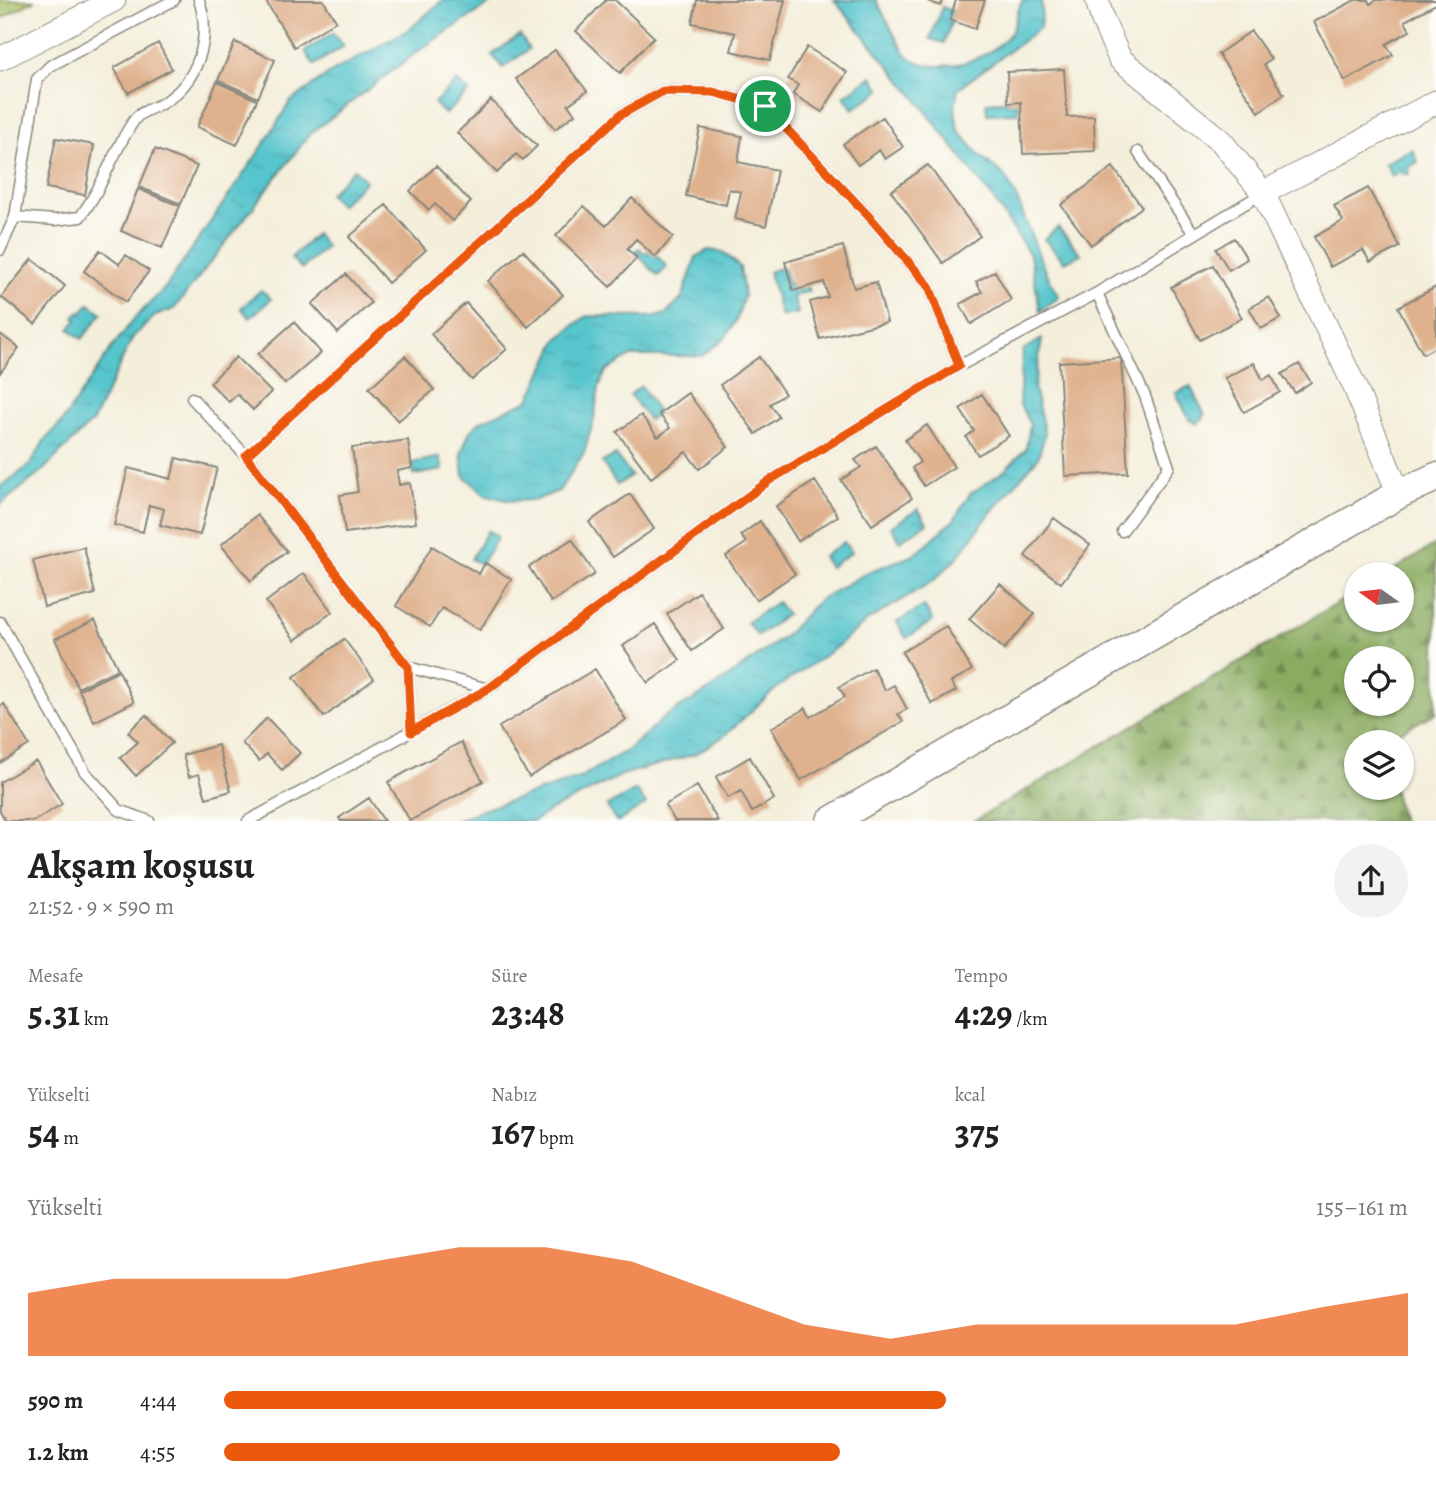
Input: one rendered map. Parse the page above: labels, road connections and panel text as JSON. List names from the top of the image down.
{
  "north": "left",
  "page": {
    "heading": ["Akşam koşusu", "21:52 · 9 × 590 m"],
    "stats": [
      ["Mesafe", "5.31 km"],
      ["Süre", "23:48"],
      ["Tempo", "4:29 /km"],
      ["Yükselti", "54 m"],
      ["Nabız", "167 bpm"],
      ["kcal", "375"]
    ],
    "chart": ["Yükselti", "155–161 m"],
    "list": [
      {
        "name": "590 m",
        "note": "4:44"
      },
      {
        "name": "1.2 km",
        "note": "4:55"
      }
    ]
  }
}
